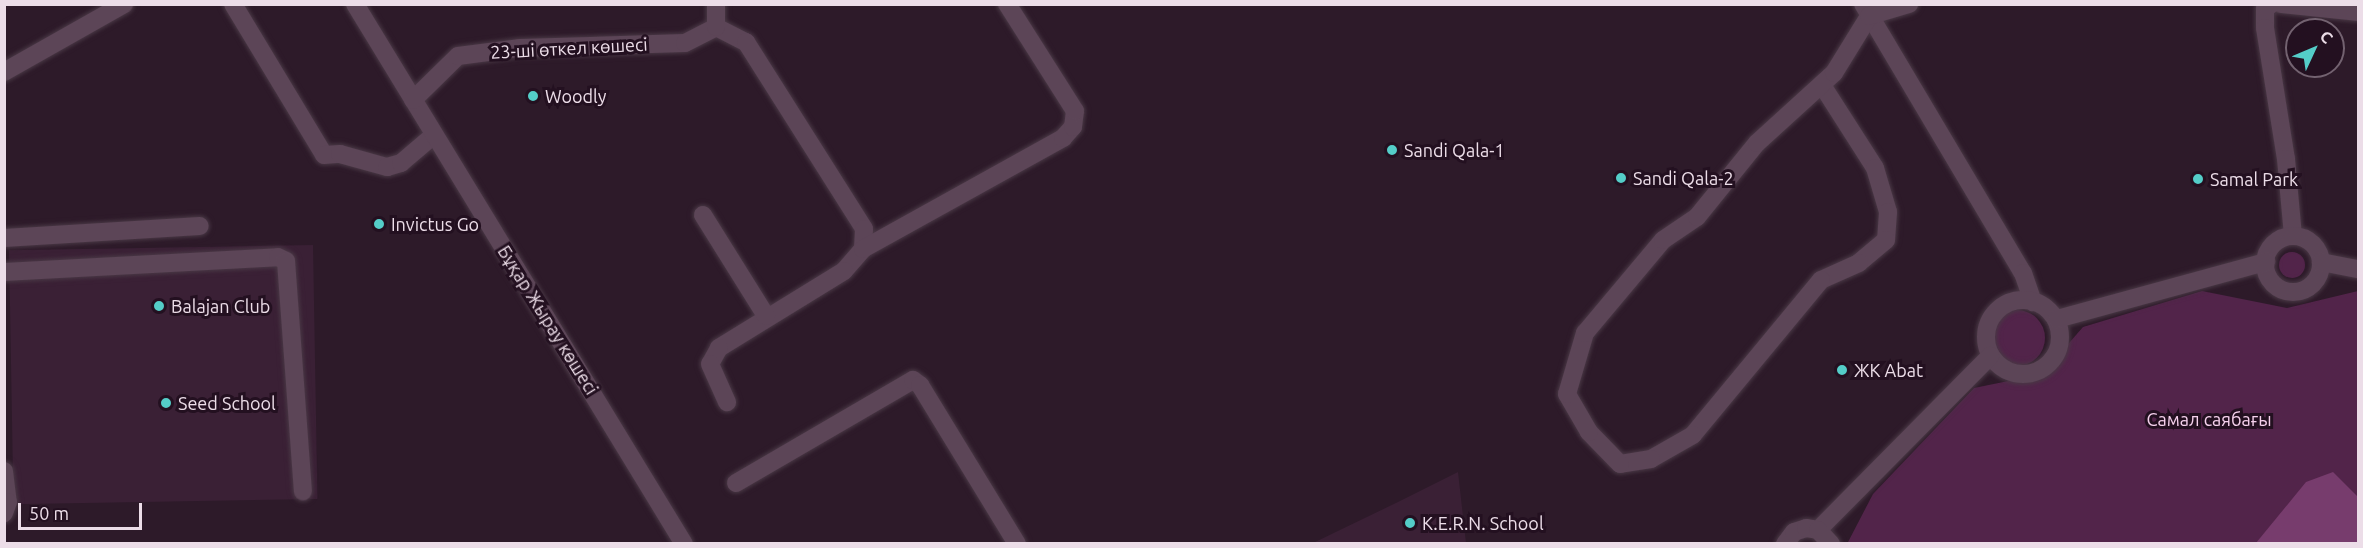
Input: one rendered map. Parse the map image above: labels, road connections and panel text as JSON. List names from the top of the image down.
{
  "streets": {
    "street": ["23-ші өткел көшесі", "Бұқар Жырау көшесі"]
  },
  "crossings": [
    ["23-ші өткел көшесі", "Бұқар Жырау көшесі"]
  ],
  "parks": ["Самал саябағы"],
  "places": [
    "Woodly",
    "Sandi Qala-1",
    "Sandi Qala-2",
    "Samal Park",
    "Invictus Go",
    "Balajan Club",
    "ЖК Abat",
    "Seed School",
    "K.E.R.N. School"
  ],
  "scale_bar": "50 m",
  "north": "top right"
}
